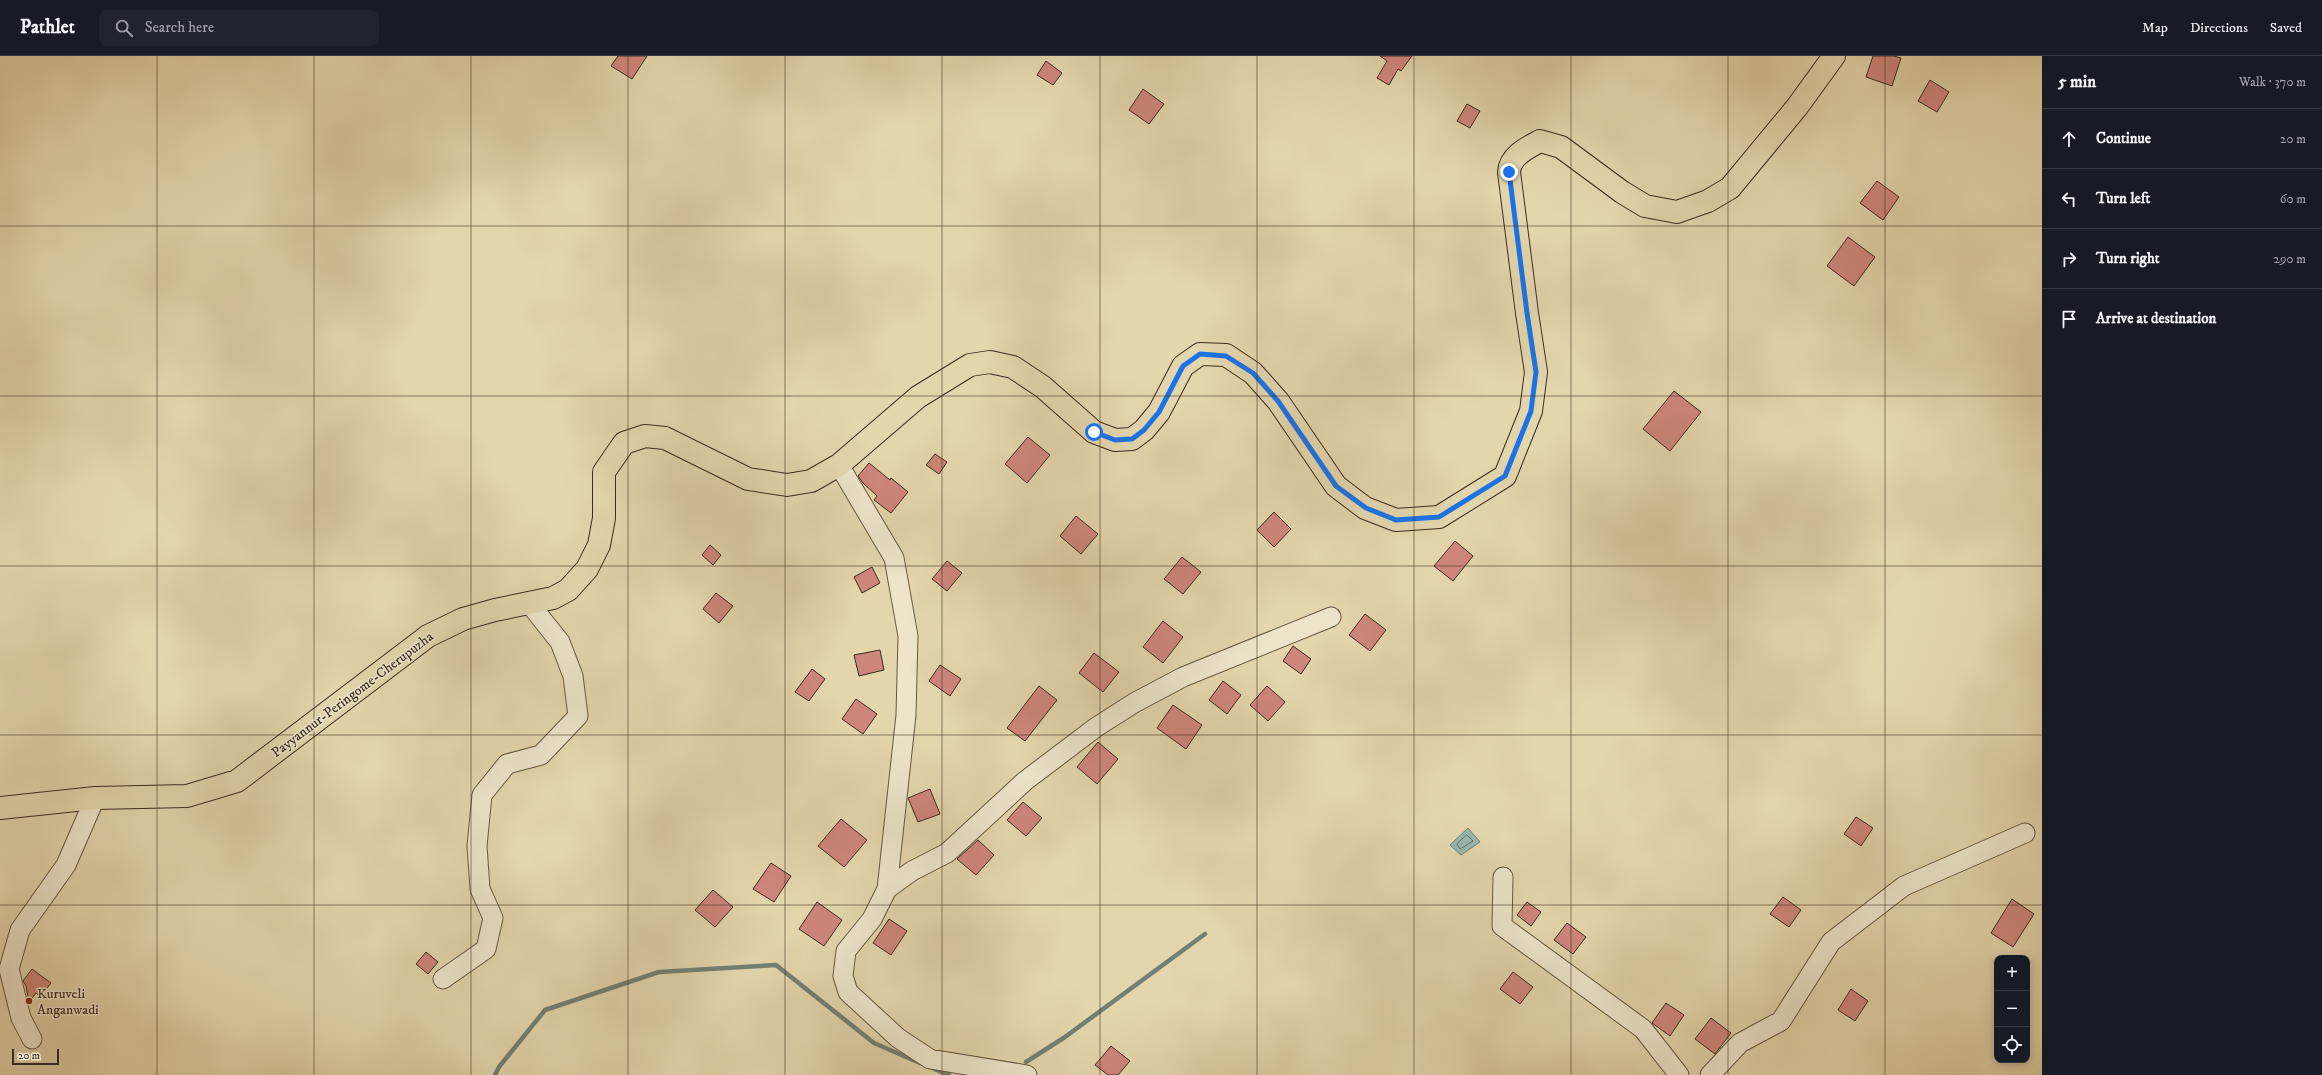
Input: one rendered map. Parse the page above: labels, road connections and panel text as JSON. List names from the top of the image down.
{
  "streets": {
    "main road": ["Payyannur-Peringome-Cherupuzha"]
  },
  "places": ["Kuruveli Anganwadi"],
  "scale_bar": "20 m",
  "page": {
    "header": "Pathlet",
    "search": "Search here",
    "nav": ["Map", "Directions", "Saved"],
    "heading": ["5 min", "Walk · 370 m"],
    "list": [
      ["Continue", "20 m"],
      ["Turn left", "60 m"],
      ["Turn right", "290 m"],
      "Arrive at destination"
    ],
    "map_buttons": ["+", "−"],
    "scale": "20 m"
  }
}
